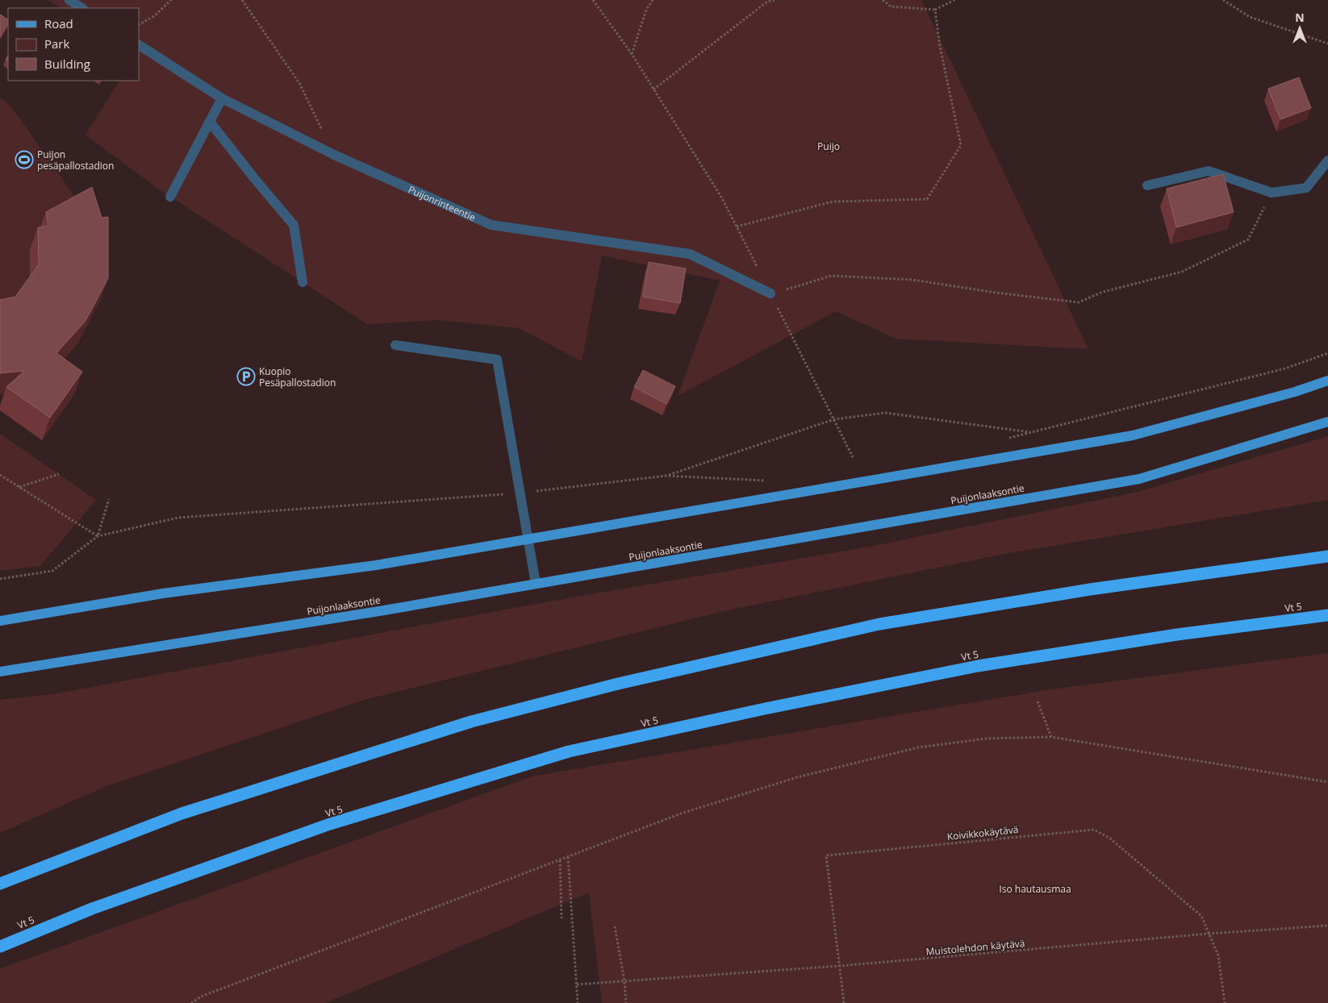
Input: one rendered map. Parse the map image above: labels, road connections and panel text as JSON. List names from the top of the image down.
{
  "streets": {
    "highway": ["Vt 5"],
    "main road": ["Puijonlaaksontie"],
    "street": ["Puijonrinteentie"],
    "path": ["Koivikkokäytävä", "Muistolehdon käytävä"]
  },
  "crossings": [
    ["Koivikkokäytävä", "Muistolehdon käytävä"]
  ],
  "parks": ["Puijo", "Iso hautausmaa"],
  "places": {
    "sports": ["Puijon pesäpallostadion"],
    "parking": ["Kuopio Pesäpallostadion"]
  },
  "legend": ["Road", "Park", "Building"],
  "north": "top"
}
